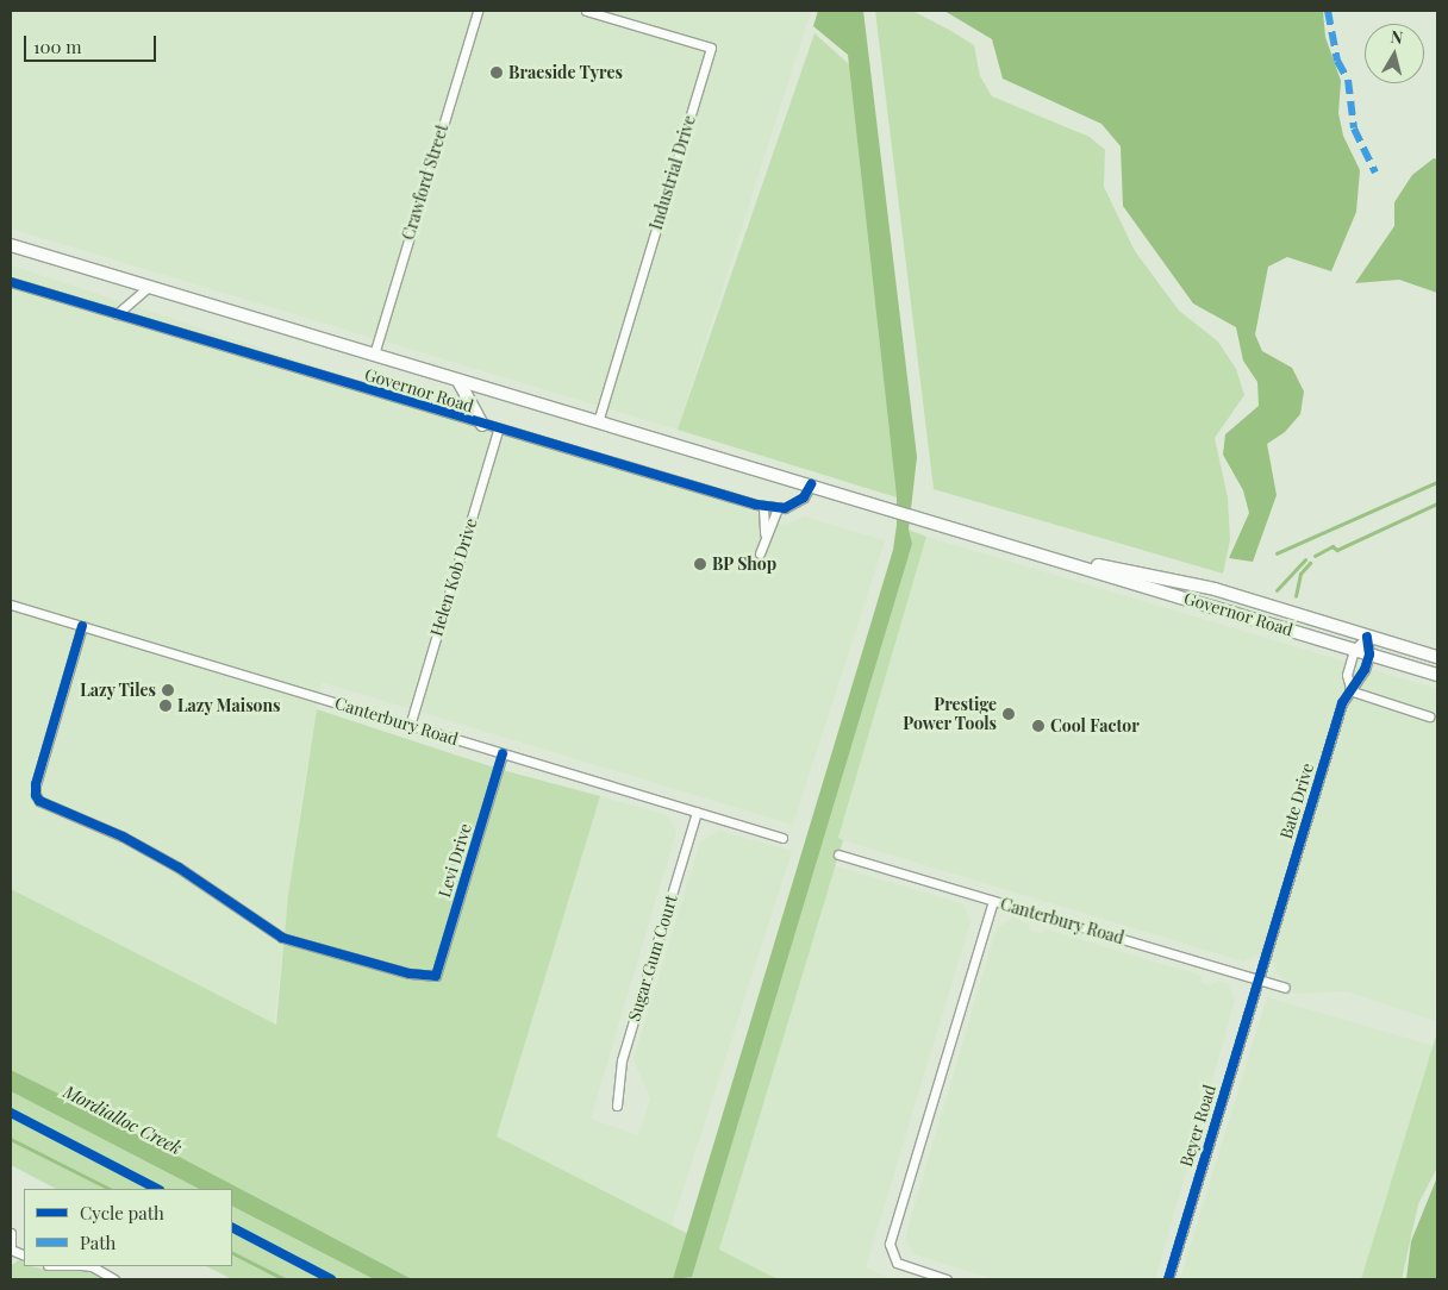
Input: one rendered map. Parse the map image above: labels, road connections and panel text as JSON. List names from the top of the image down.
{
  "streets": {
    "main road": ["Governor Road"],
    "street": [
      "Industrial Drive",
      "Crawford Street",
      "Helen Kob Drive",
      "Canterbury Road",
      "Bate Drive",
      "Levi Drive",
      "Sugar Gum Court",
      "Beyer Road"
    ]
  },
  "crossings": [
    ["Industrial Drive", "Governor Road"],
    ["Crawford Street", "Governor Road"],
    ["Governor Road", "Helen Kob Drive"],
    ["Governor Road", "Bate Drive"],
    ["Helen Kob Drive", "Canterbury Road"],
    ["Canterbury Road", "Bate Drive"],
    ["Canterbury Road", "Levi Drive"],
    ["Canterbury Road", "Sugar Gum Court"],
    ["Canterbury Road", "Beyer Road"],
    ["Bate Drive", "Beyer Road"]
  ],
  "water": ["Mordialloc Creek"],
  "places": [
    "Braeside Tyres",
    "BP Shop",
    "Lazy Tiles",
    "Lazy Maisons",
    "Prestige Power Tools",
    "Cool Factor"
  ],
  "legend": ["Cycle path", "Path"],
  "scale_bar": "100 m",
  "north": "top"
}
